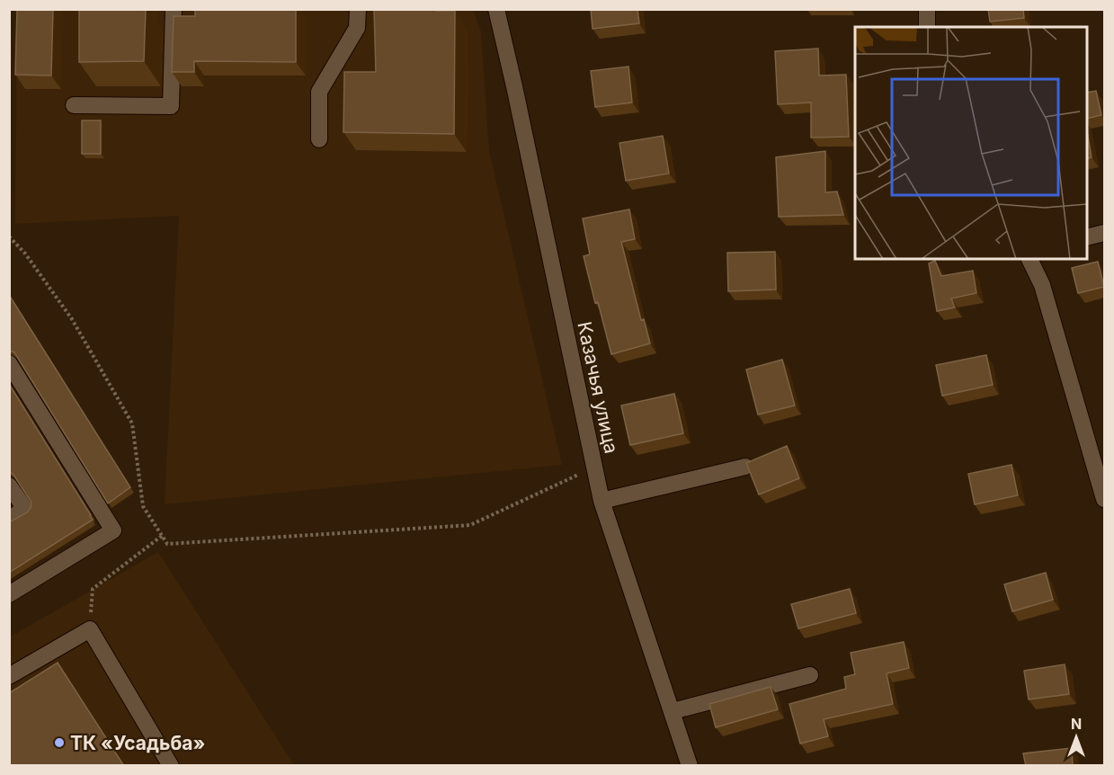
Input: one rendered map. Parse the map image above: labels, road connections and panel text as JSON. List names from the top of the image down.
{
  "streets": {
    "street": ["Казачья улица"]
  },
  "places": ["ТК «Усадьба»"],
  "north": "top"
}
